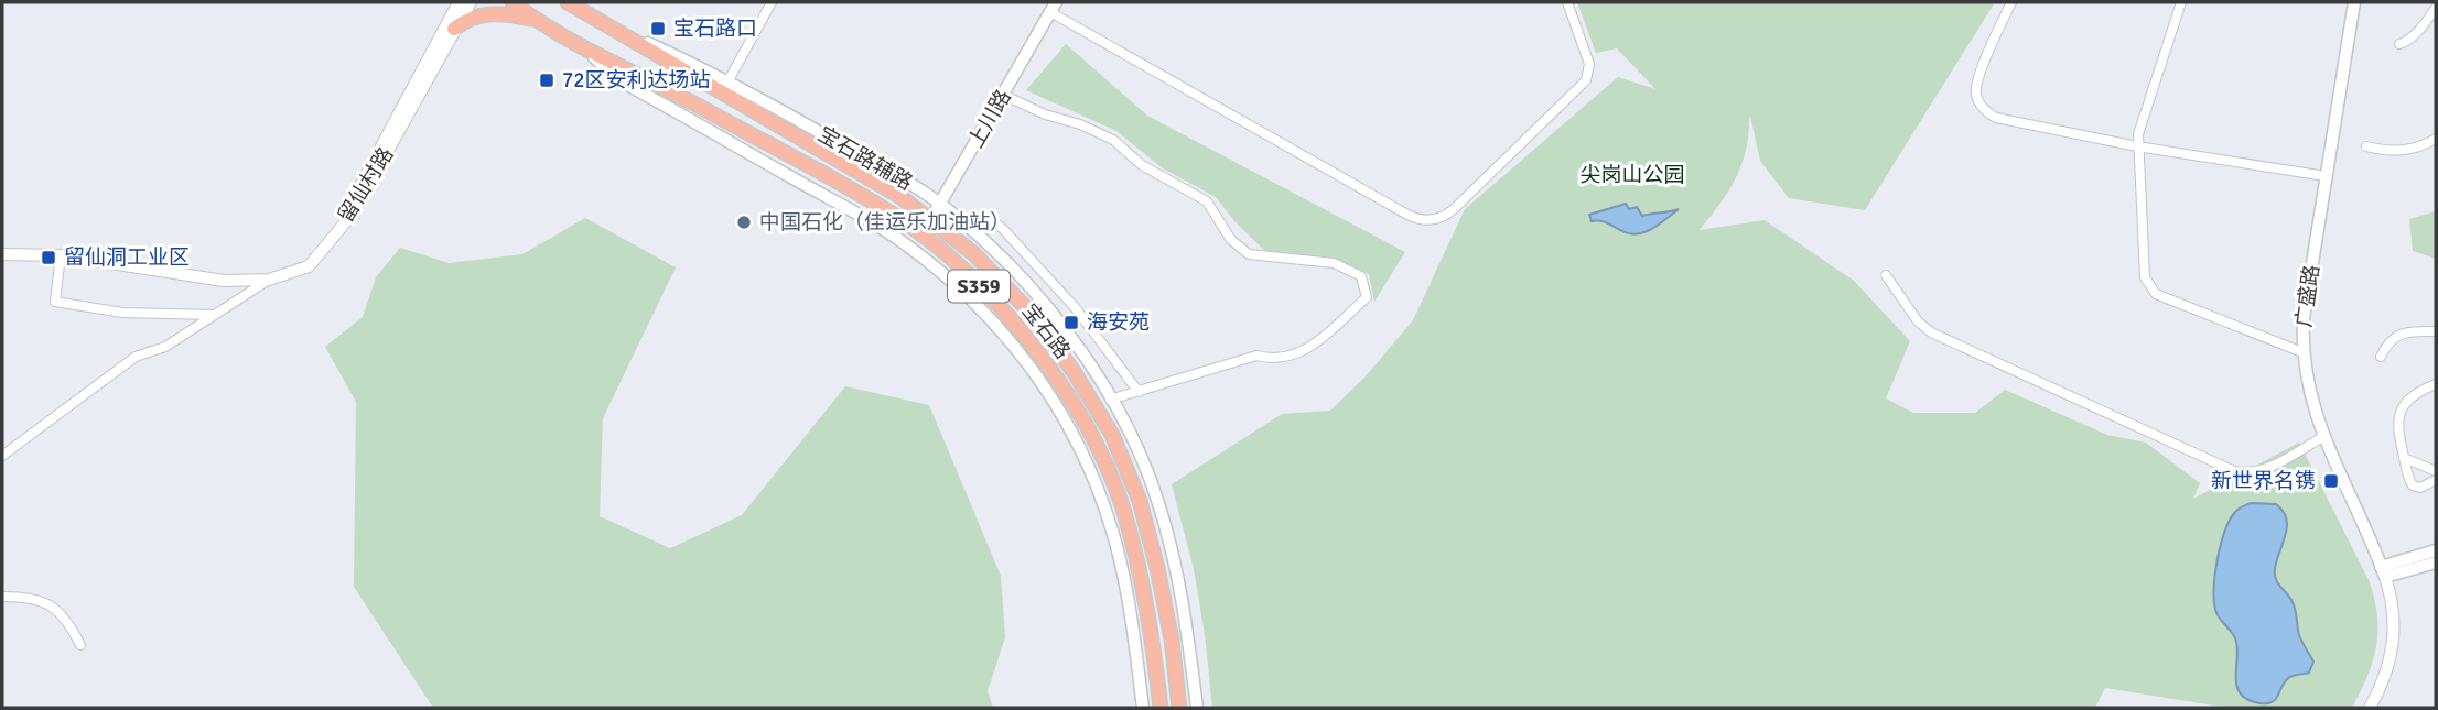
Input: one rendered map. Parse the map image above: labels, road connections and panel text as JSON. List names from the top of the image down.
{
  "streets": {
    "main road": [
      "上川路",
      "宝石路辅路",
      "S359",
      "广盛路",
      "宝石路"
    ],
    "street": ["留仙村路"]
  },
  "crossings": [
    ["上川路", "宝石路辅路"],
    ["上川路", "宝石路"],
    ["宝石路辅路", "宝石路"]
  ],
  "parks": ["尖岗山公园"],
  "places": {
    "transit": [
      "宝石路口",
      "72区安利达场站",
      "留仙洞工业区",
      "海安苑",
      "新世界名镌"
    ],
    "other": ["中国石化（佳运乐加油站）"]
  }
}
